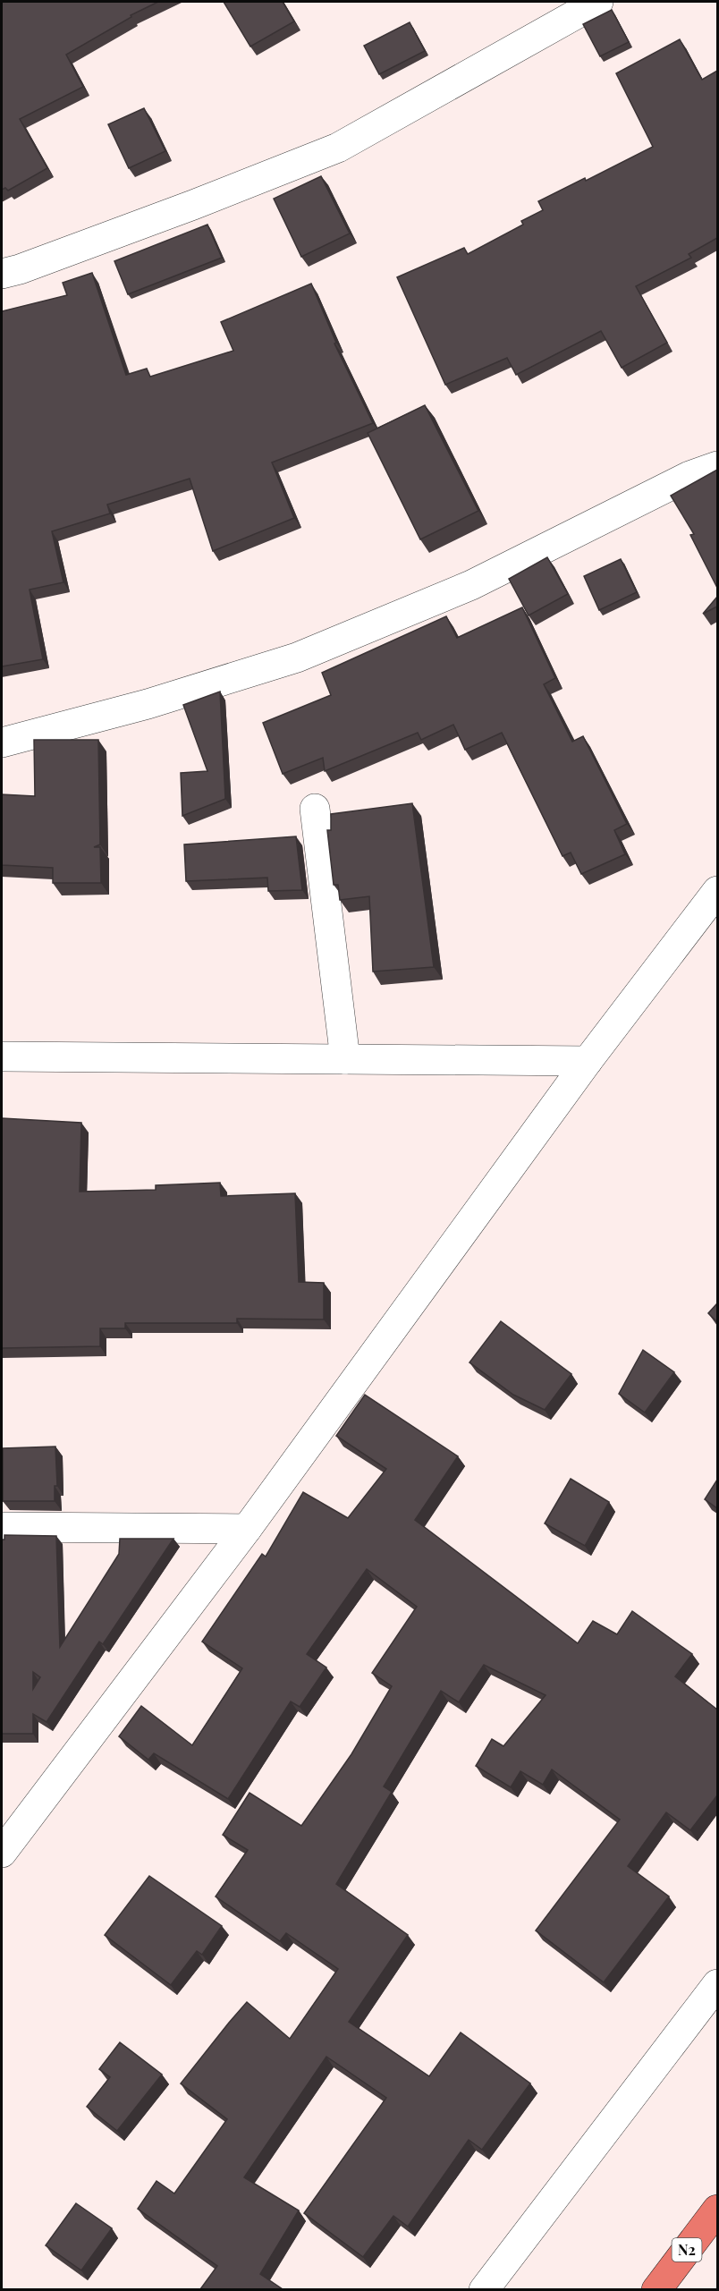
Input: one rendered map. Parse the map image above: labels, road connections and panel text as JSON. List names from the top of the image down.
{
  "streets": {
    "main road": ["N2"]
  }
}
